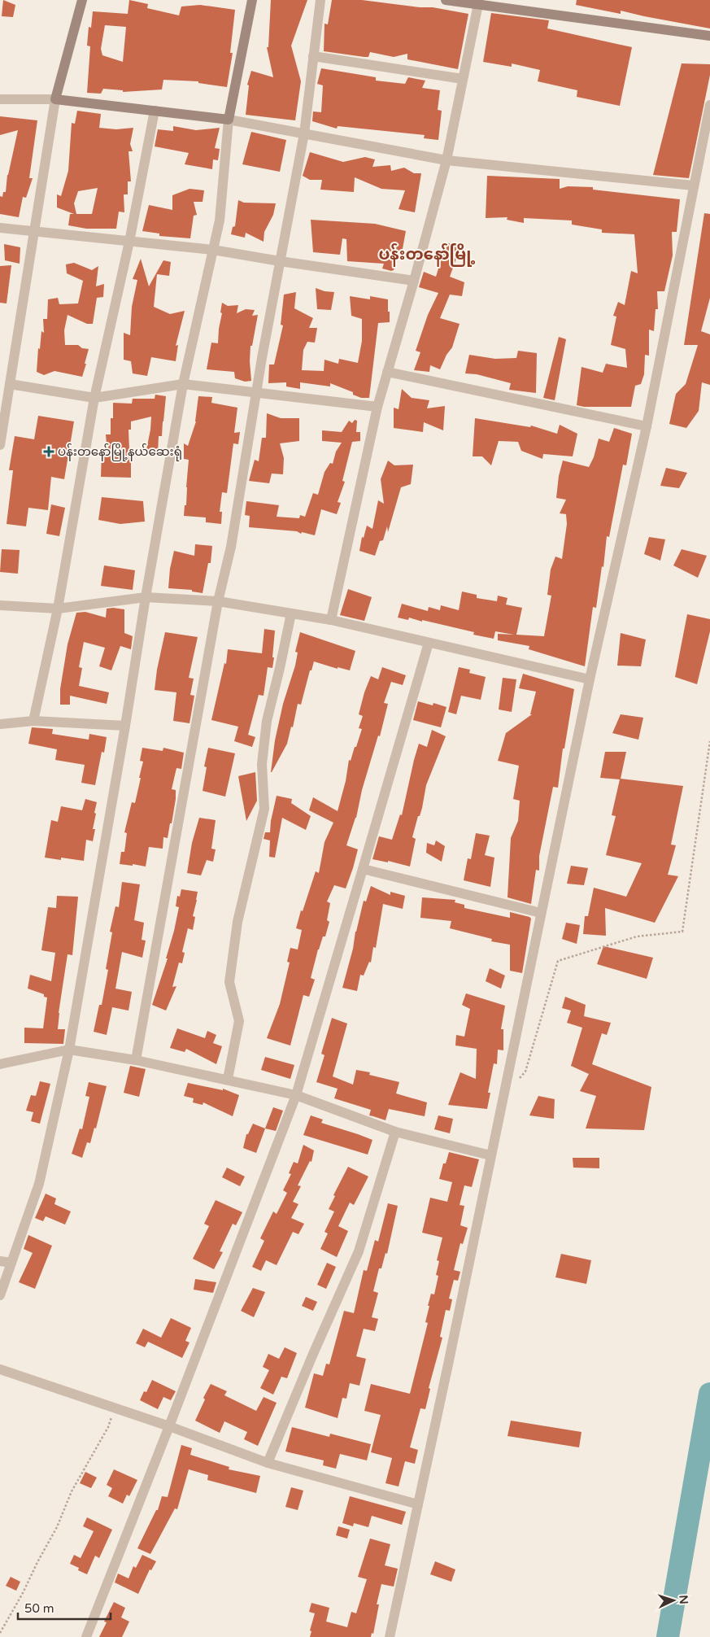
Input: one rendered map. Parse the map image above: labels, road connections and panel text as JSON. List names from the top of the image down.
{
  "districts": ["ပန်းတနော်မြို့"],
  "places": {
    "health": ["ပန်းတနော်မြို့နယ်ဆေးရုံ"]
  },
  "scale_bar": "50 m",
  "north": "right"
}
